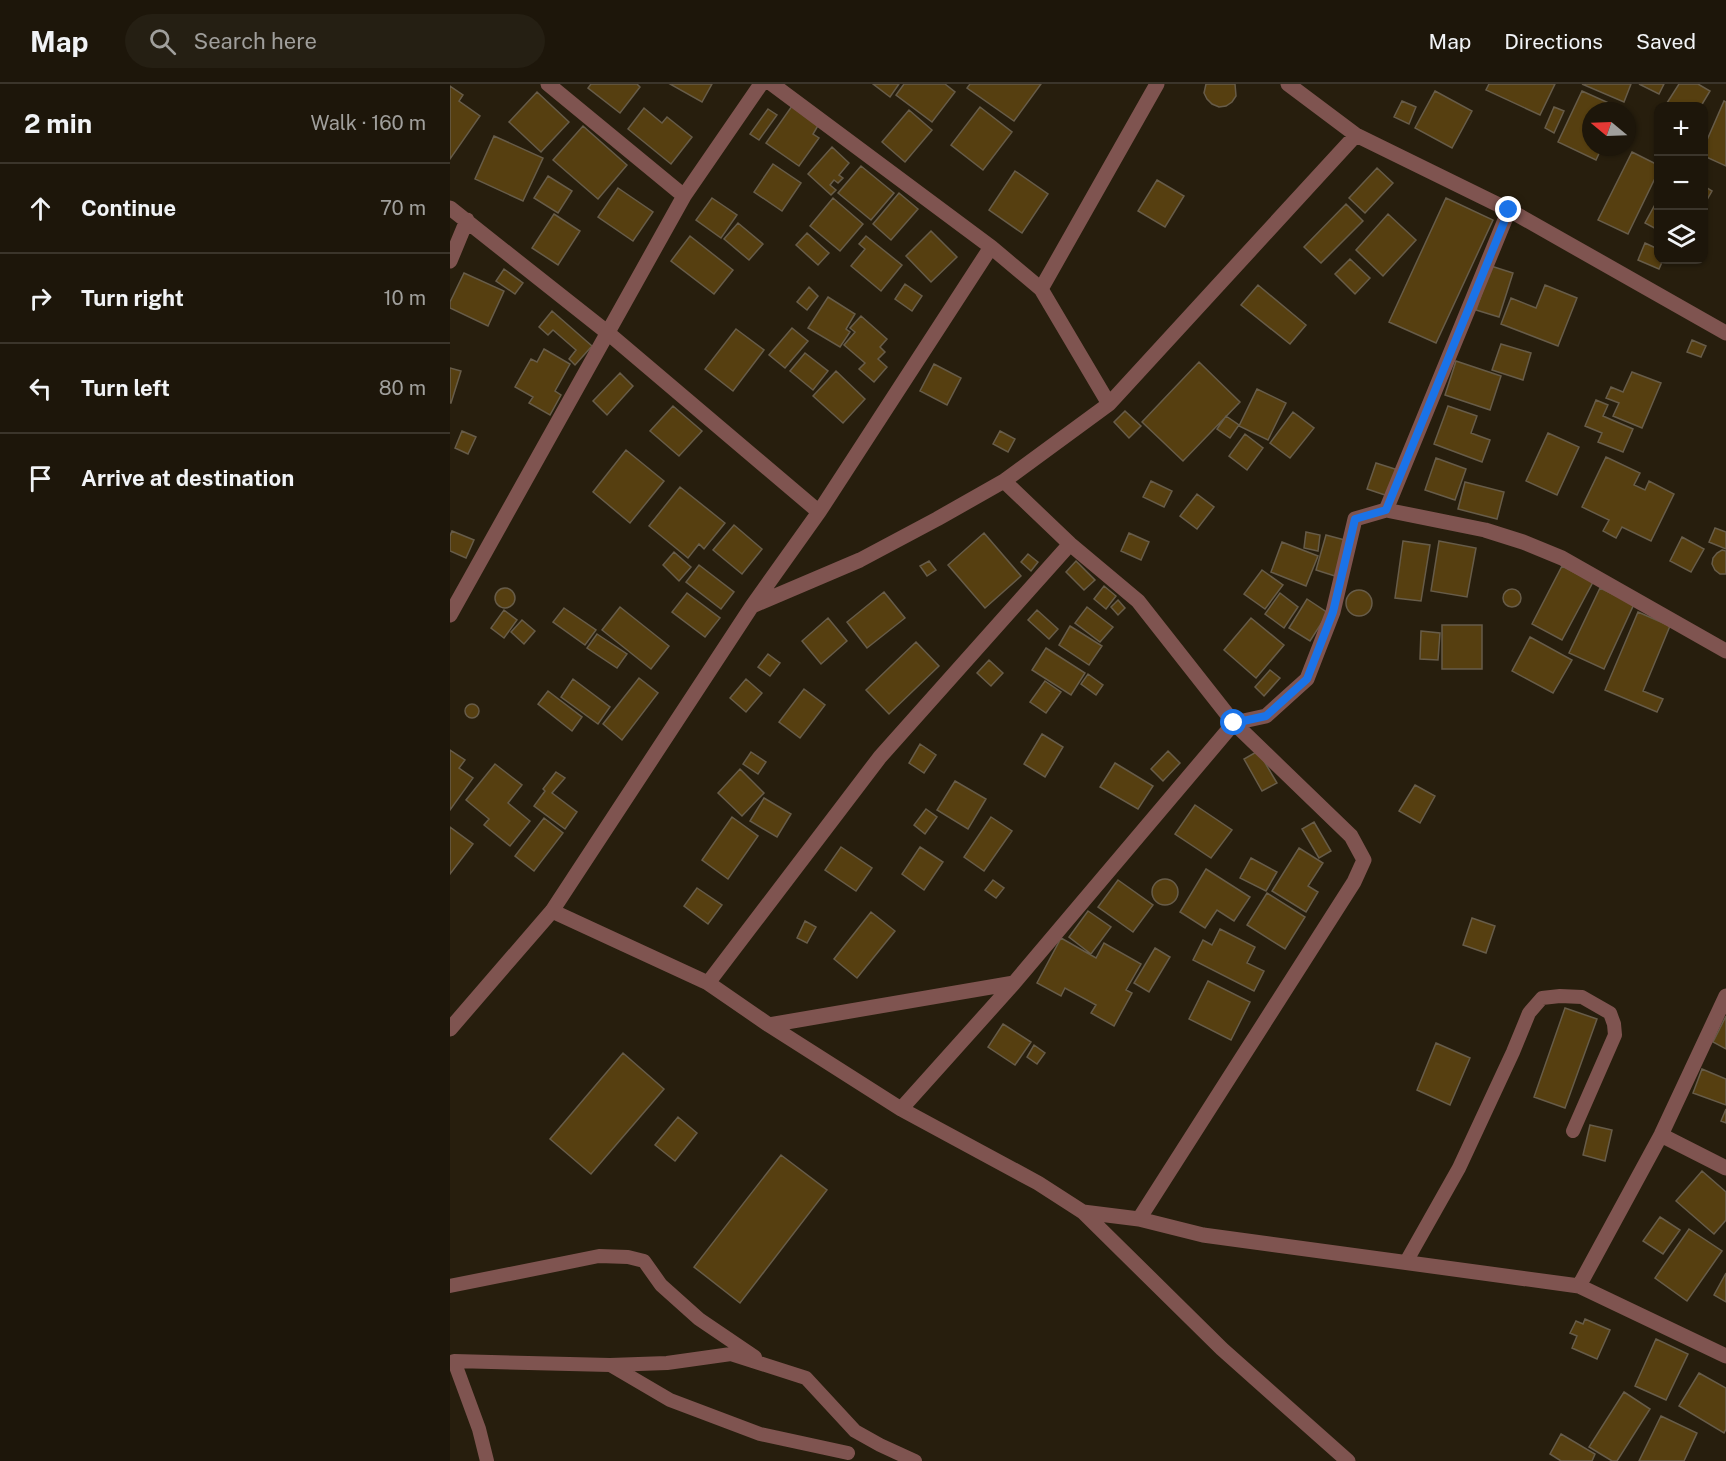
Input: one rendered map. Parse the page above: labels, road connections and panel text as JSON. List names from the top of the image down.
{
  "north": "left",
  "page": {
    "header": "Map",
    "search": "Search here",
    "nav": ["Map", "Directions", "Saved"],
    "heading": ["2 min", "Walk · 160 m"],
    "map_buttons": ["+", "−"],
    "list": [
      ["Continue", "70 m"],
      ["Turn right", "10 m"],
      ["Turn left", "80 m"],
      "Arrive at destination"
    ]
  }
}
